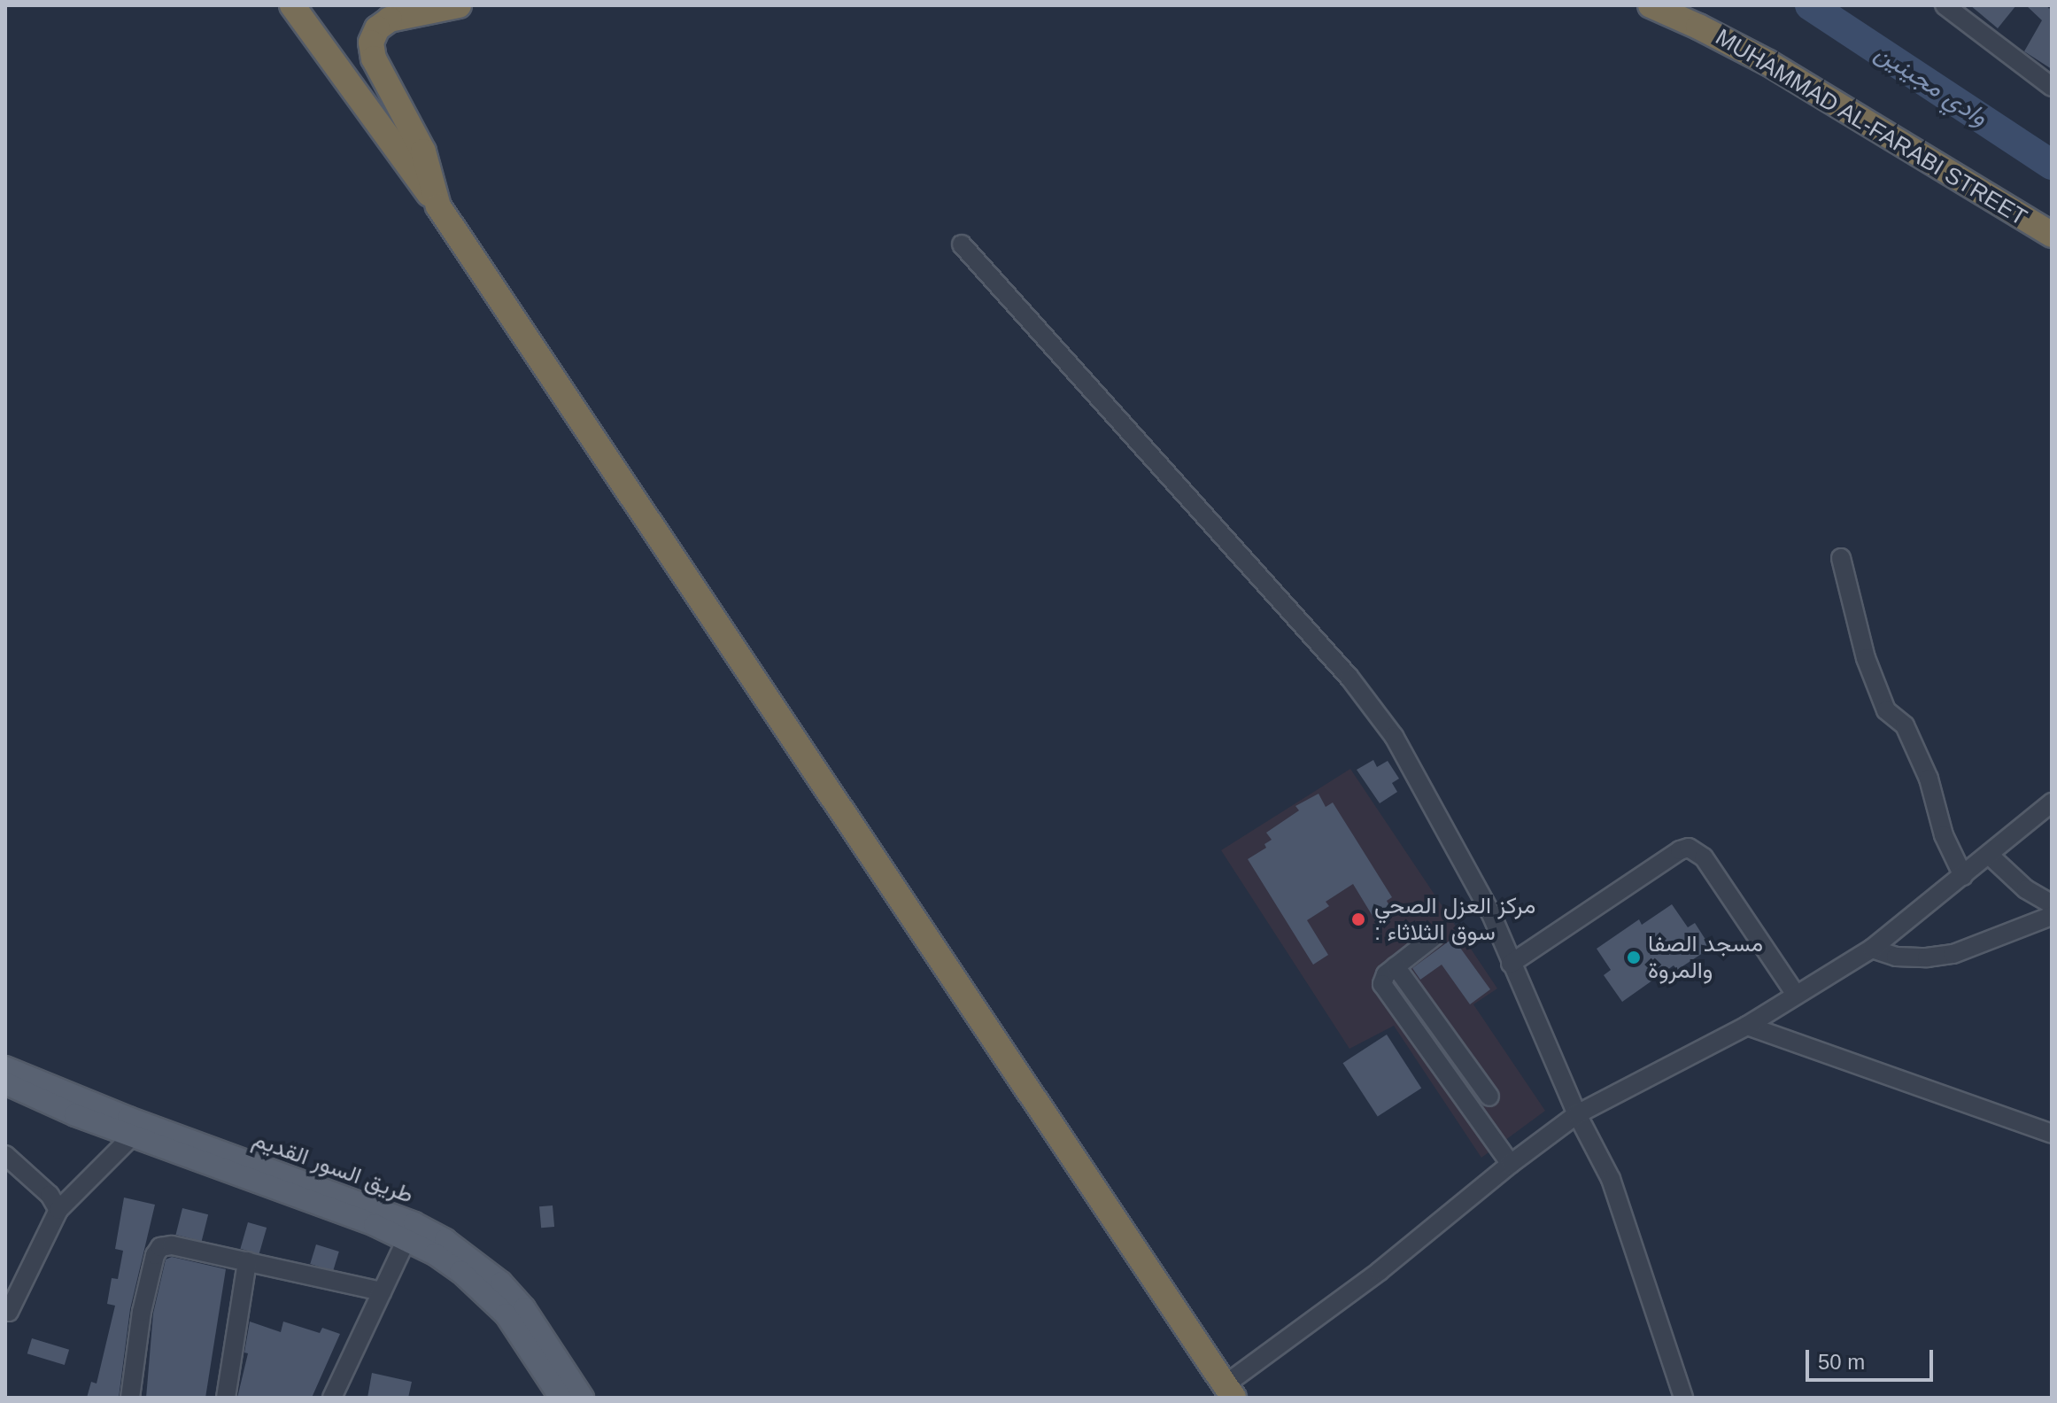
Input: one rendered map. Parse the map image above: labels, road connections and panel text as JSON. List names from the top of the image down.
{
  "streets": {
    "highway": ["MUHAMMAD AL-FARABI STREET"],
    "main road": ["طريق السور القديم"]
  },
  "water": ["وادي مجينين"],
  "places": ["مركز العزل الصحي : سوق الثلاثاء", "مسجد الصفا والمروة"],
  "scale_bar": "50 m"
}
